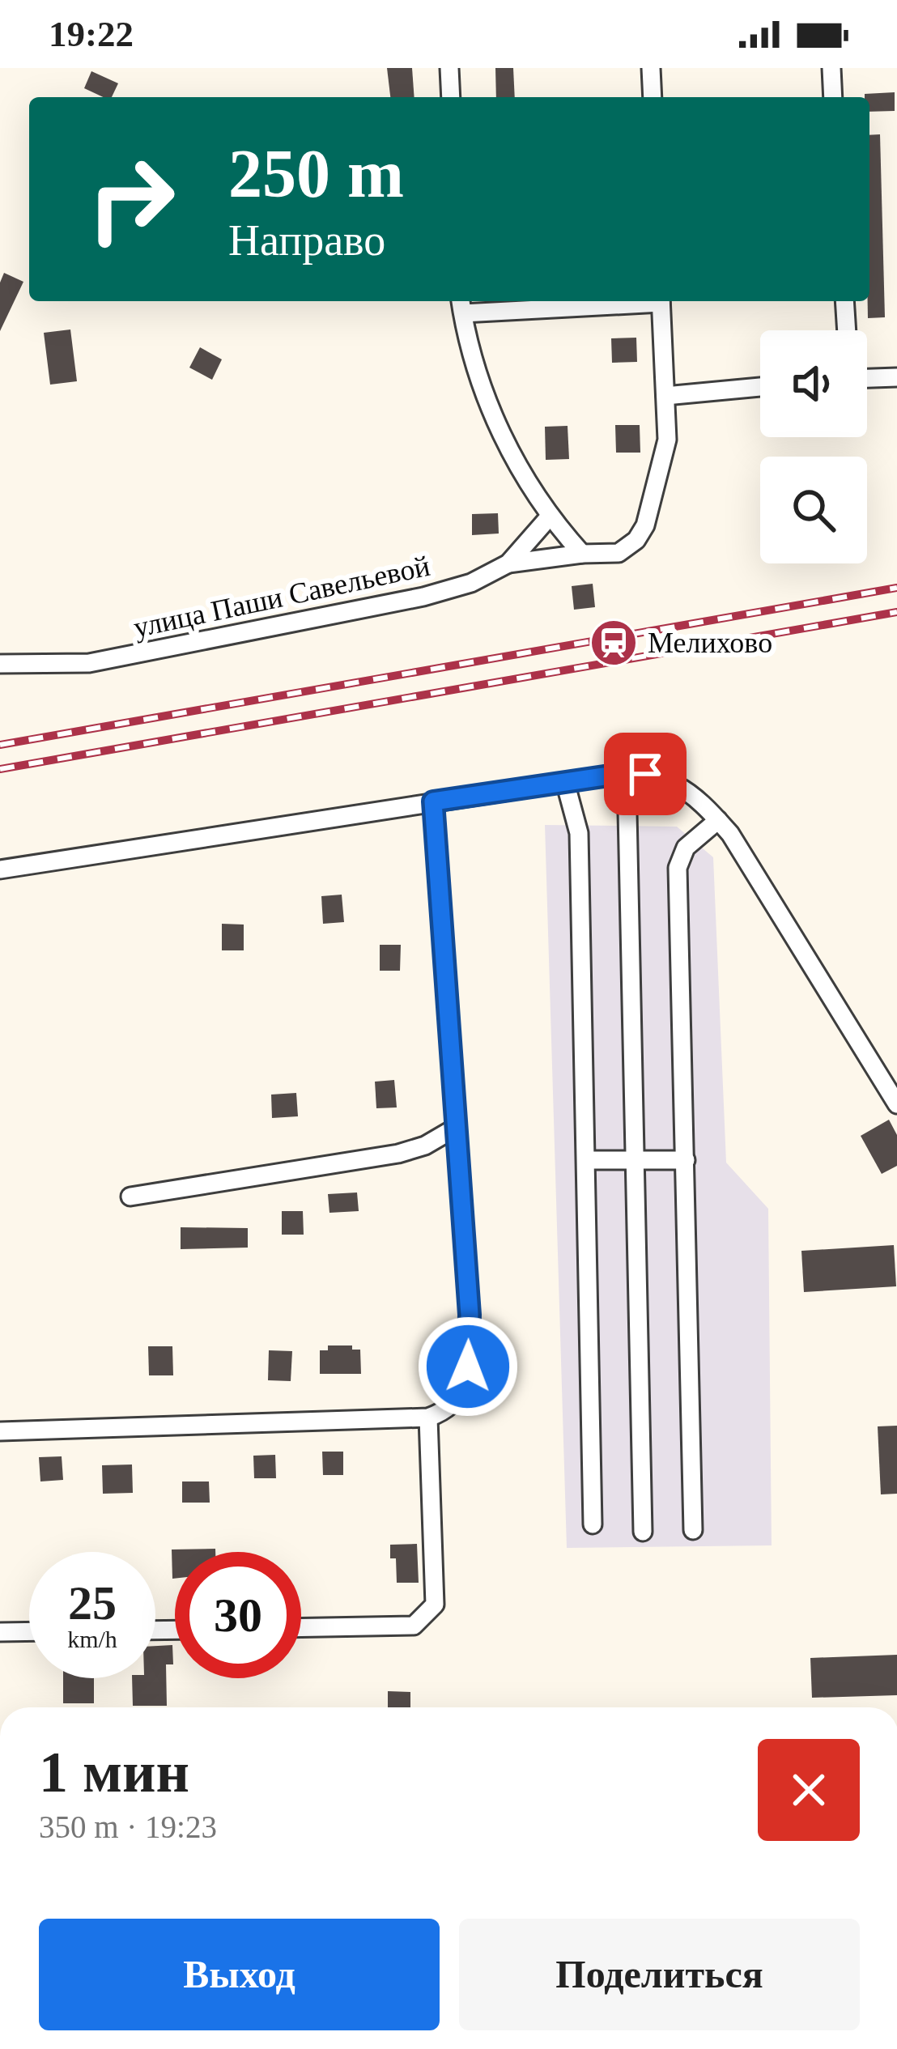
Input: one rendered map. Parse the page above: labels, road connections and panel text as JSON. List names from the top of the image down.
{
  "streets": {
    "street": ["улица Паши Савельевой"]
  },
  "places": {
    "station": ["Мелихово"]
  },
  "page": {
    "status": "19:22",
    "turn": ["250 m", "Направо"],
    "speed": "25 km/h",
    "limit": "30",
    "heading": ["1 мин", "350 m · 19:23"],
    "buttons": ["Выход", "Поделиться"]
  }
}
